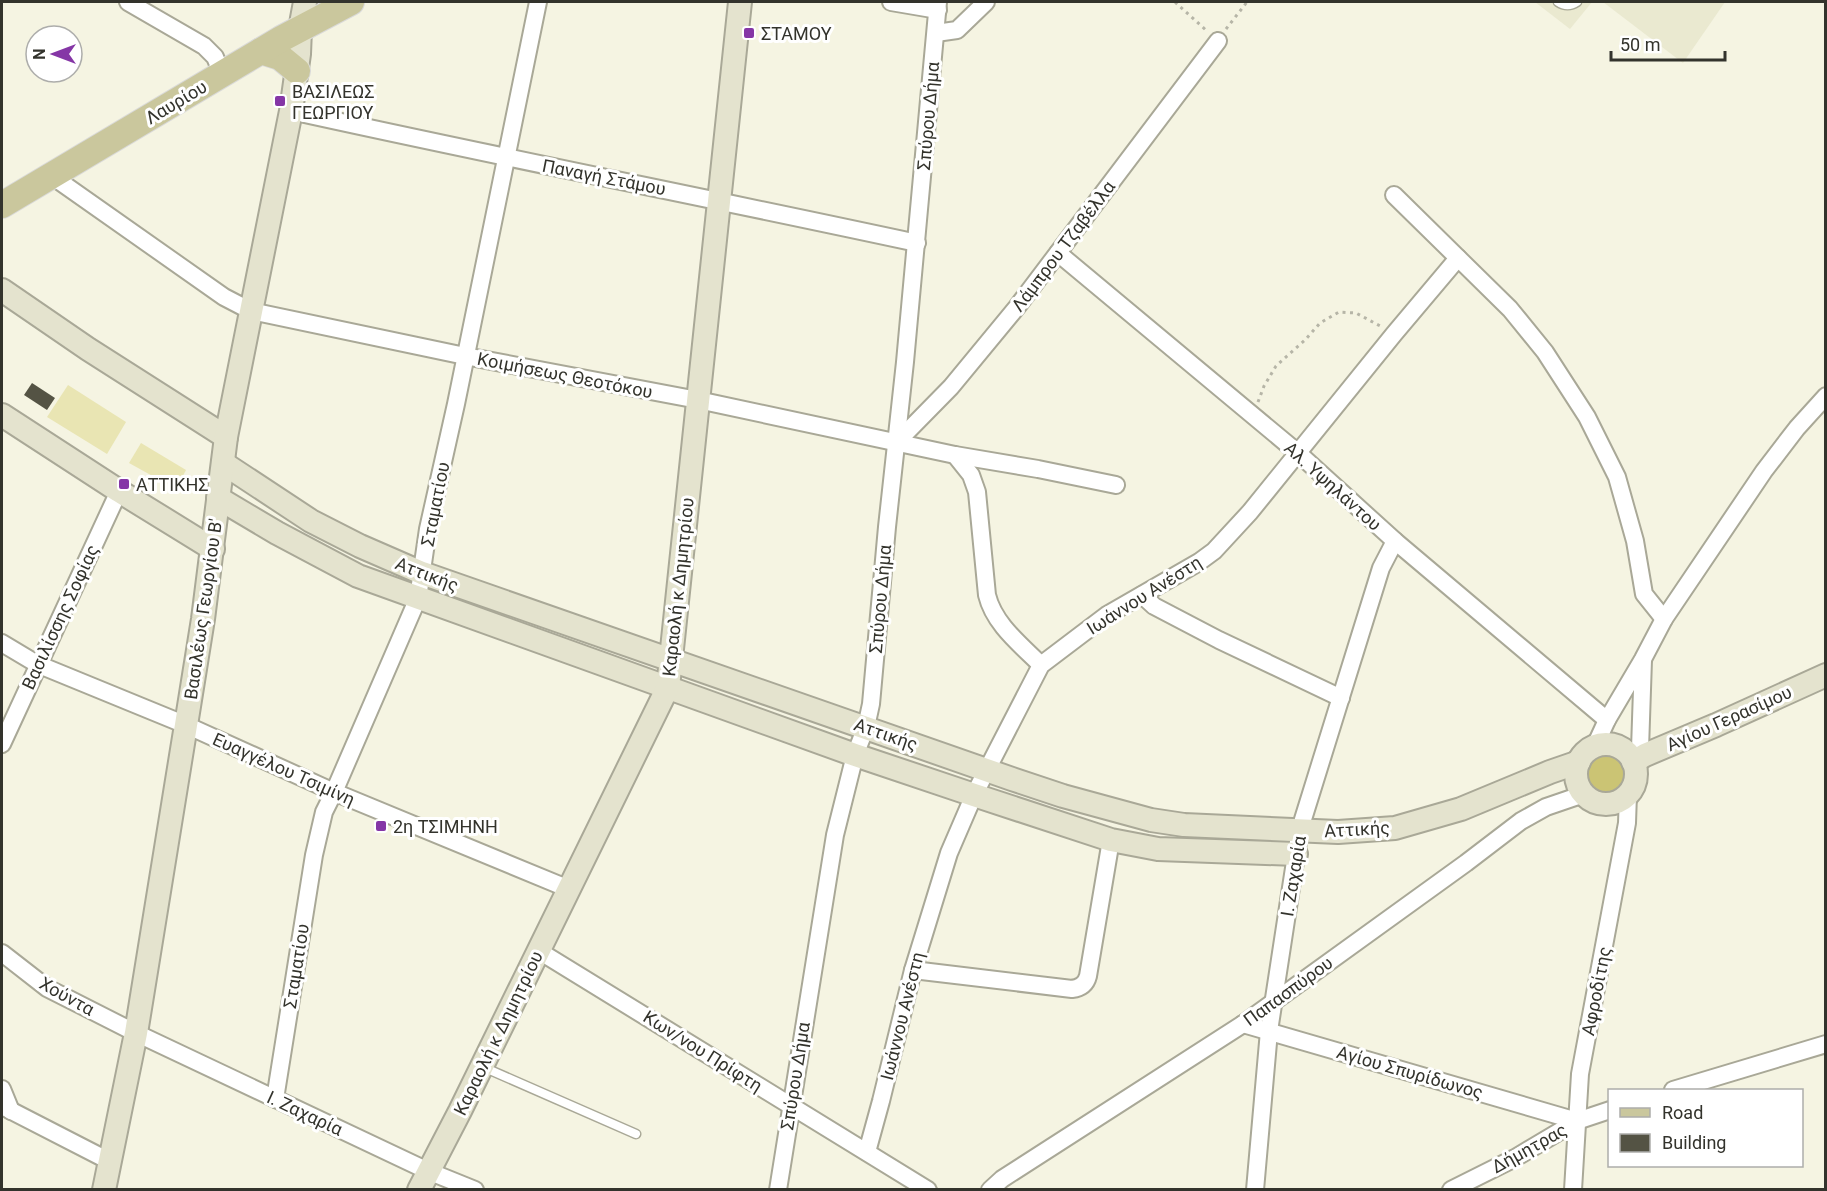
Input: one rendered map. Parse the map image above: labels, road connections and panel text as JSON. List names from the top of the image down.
{
  "streets": {
    "main road": ["Λαυρίου"],
    "street": [
      "Σπύρου Δήμα",
      "Παναγή Στάμου",
      "Λάμπρου Τζαβέλλα",
      "Κοιμήσεως Θεοτόκου",
      "Αλ. Υψηλάντου",
      "Σταματίου",
      "Αττικής",
      "Καραολή κ Δημητρίου",
      "Ιωάννου Ανέστη",
      "Βασιλέως Γεωργίου Β'",
      "Βασιλίσσης Σοφίας",
      "Αγίου Γερασίμου",
      "Ευαγγέλου Τσιμίνη",
      "Ι. Ζαχαρία",
      "Παπασπύρου",
      "Αφροδίτης",
      "Χούντα",
      "Κων/νου Πρίφτη",
      "Αγίου Σπυρίδωνος",
      "Δήμητρας"
    ]
  },
  "crossings": [
    ["Λαυρίου", "Κοιμήσεως Θεοτόκου"],
    ["Λαυρίου", "Βασιλέως Γεωργίου Β'"],
    ["Σπύρου Δήμα", "Παναγή Στάμου"],
    ["Σπύρου Δήμα", "Λάμπρου Τζαβέλλα"],
    ["Σπύρου Δήμα", "Κοιμήσεως Θεοτόκου"],
    ["Σπύρου Δήμα", "Αττικής"],
    ["Σπύρου Δήμα", "Κων/νου Πρίφτη"],
    ["Παναγή Στάμου", "Σταματίου"],
    ["Παναγή Στάμου", "Καραολή κ Δημητρίου"],
    ["Παναγή Στάμου", "Βασιλέως Γεωργίου Β'"],
    ["Λάμπρου Τζαβέλλα", "Κοιμήσεως Θεοτόκου"],
    ["Λάμπρου Τζαβέλλα", "Αλ. Υψηλάντου"],
    ["Κοιμήσεως Θεοτόκου", "Σταματίου"],
    ["Κοιμήσεως Θεοτόκου", "Καραολή κ Δημητρίου"],
    ["Κοιμήσεως Θεοτόκου", "Βασιλέως Γεωργίου Β'"],
    ["Αλ. Υψηλάντου", "Ιωάννου Ανέστη"],
    ["Αλ. Υψηλάντου", "Ι. Ζαχαρία"],
    ["Σταματίου", "Αττικής"],
    ["Σταματίου", "Ευαγγέλου Τσιμίνη"],
    ["Σταματίου", "Ι. Ζαχαρία"],
    ["Αττικής", "Καραολή κ Δημητρίου"],
    ["Αττικής", "Ιωάννου Ανέστη"],
    ["Αττικής", "Βασιλέως Γεωργίου Β'"],
    ["Αττικής", "Αγίου Γερασίμου"],
    ["Αττικής", "Ι. Ζαχαρία"],
    ["Αττικής", "Παπασπύρου"],
    ["Αττικής", "Αφροδίτης"],
    ["Καραολή κ Δημητρίου", "Ευαγγέλου Τσιμίνη"],
    ["Καραολή κ Δημητρίου", "Ι. Ζαχαρία"],
    ["Καραολή κ Δημητρίου", "Κων/νου Πρίφτη"],
    ["Ιωάννου Ανέστη", "Κων/νου Πρίφτη"],
    ["Βασιλέως Γεωργίου Β'", "Ευαγγέλου Τσιμίνη"],
    ["Βασιλέως Γεωργίου Β'", "Ι. Ζαχαρία"],
    ["Βασιλέως Γεωργίου Β'", "Χούντα"],
    ["Βασιλίσσης Σοφίας", "Ευαγγέλου Τσιμίνη"],
    ["Αγίου Γερασίμου", "Παπασπύρου"],
    ["Αγίου Γερασίμου", "Αφροδίτης"],
    ["Ι. Ζαχαρία", "Παπασπύρου"],
    ["Ι. Ζαχαρία", "Χούντα"],
    ["Ι. Ζαχαρία", "Αγίου Σπυρίδωνος"],
    ["Παπασπύρου", "Αφροδίτης"],
    ["Παπασπύρου", "Αγίου Σπυρίδωνος"],
    ["Αφροδίτης", "Αγίου Σπυρίδωνος"],
    ["Αφροδίτης", "Δήμητρας"],
    ["Αγίου Σπυρίδωνος", "Δήμητρας"]
  ],
  "places": {
    "transit": [
      "ΣΤΑΜΟΥ",
      "ΒΑΣΙΛΕΩΣ ΓΕΩΡΓΙΟΥ",
      "ΑΤΤΙΚΗΣ",
      "2η ΤΣΙΜΗΝΗ"
    ]
  },
  "legend": ["Road", "Building"],
  "scale_bar": "50 m",
  "north": "left"
}
